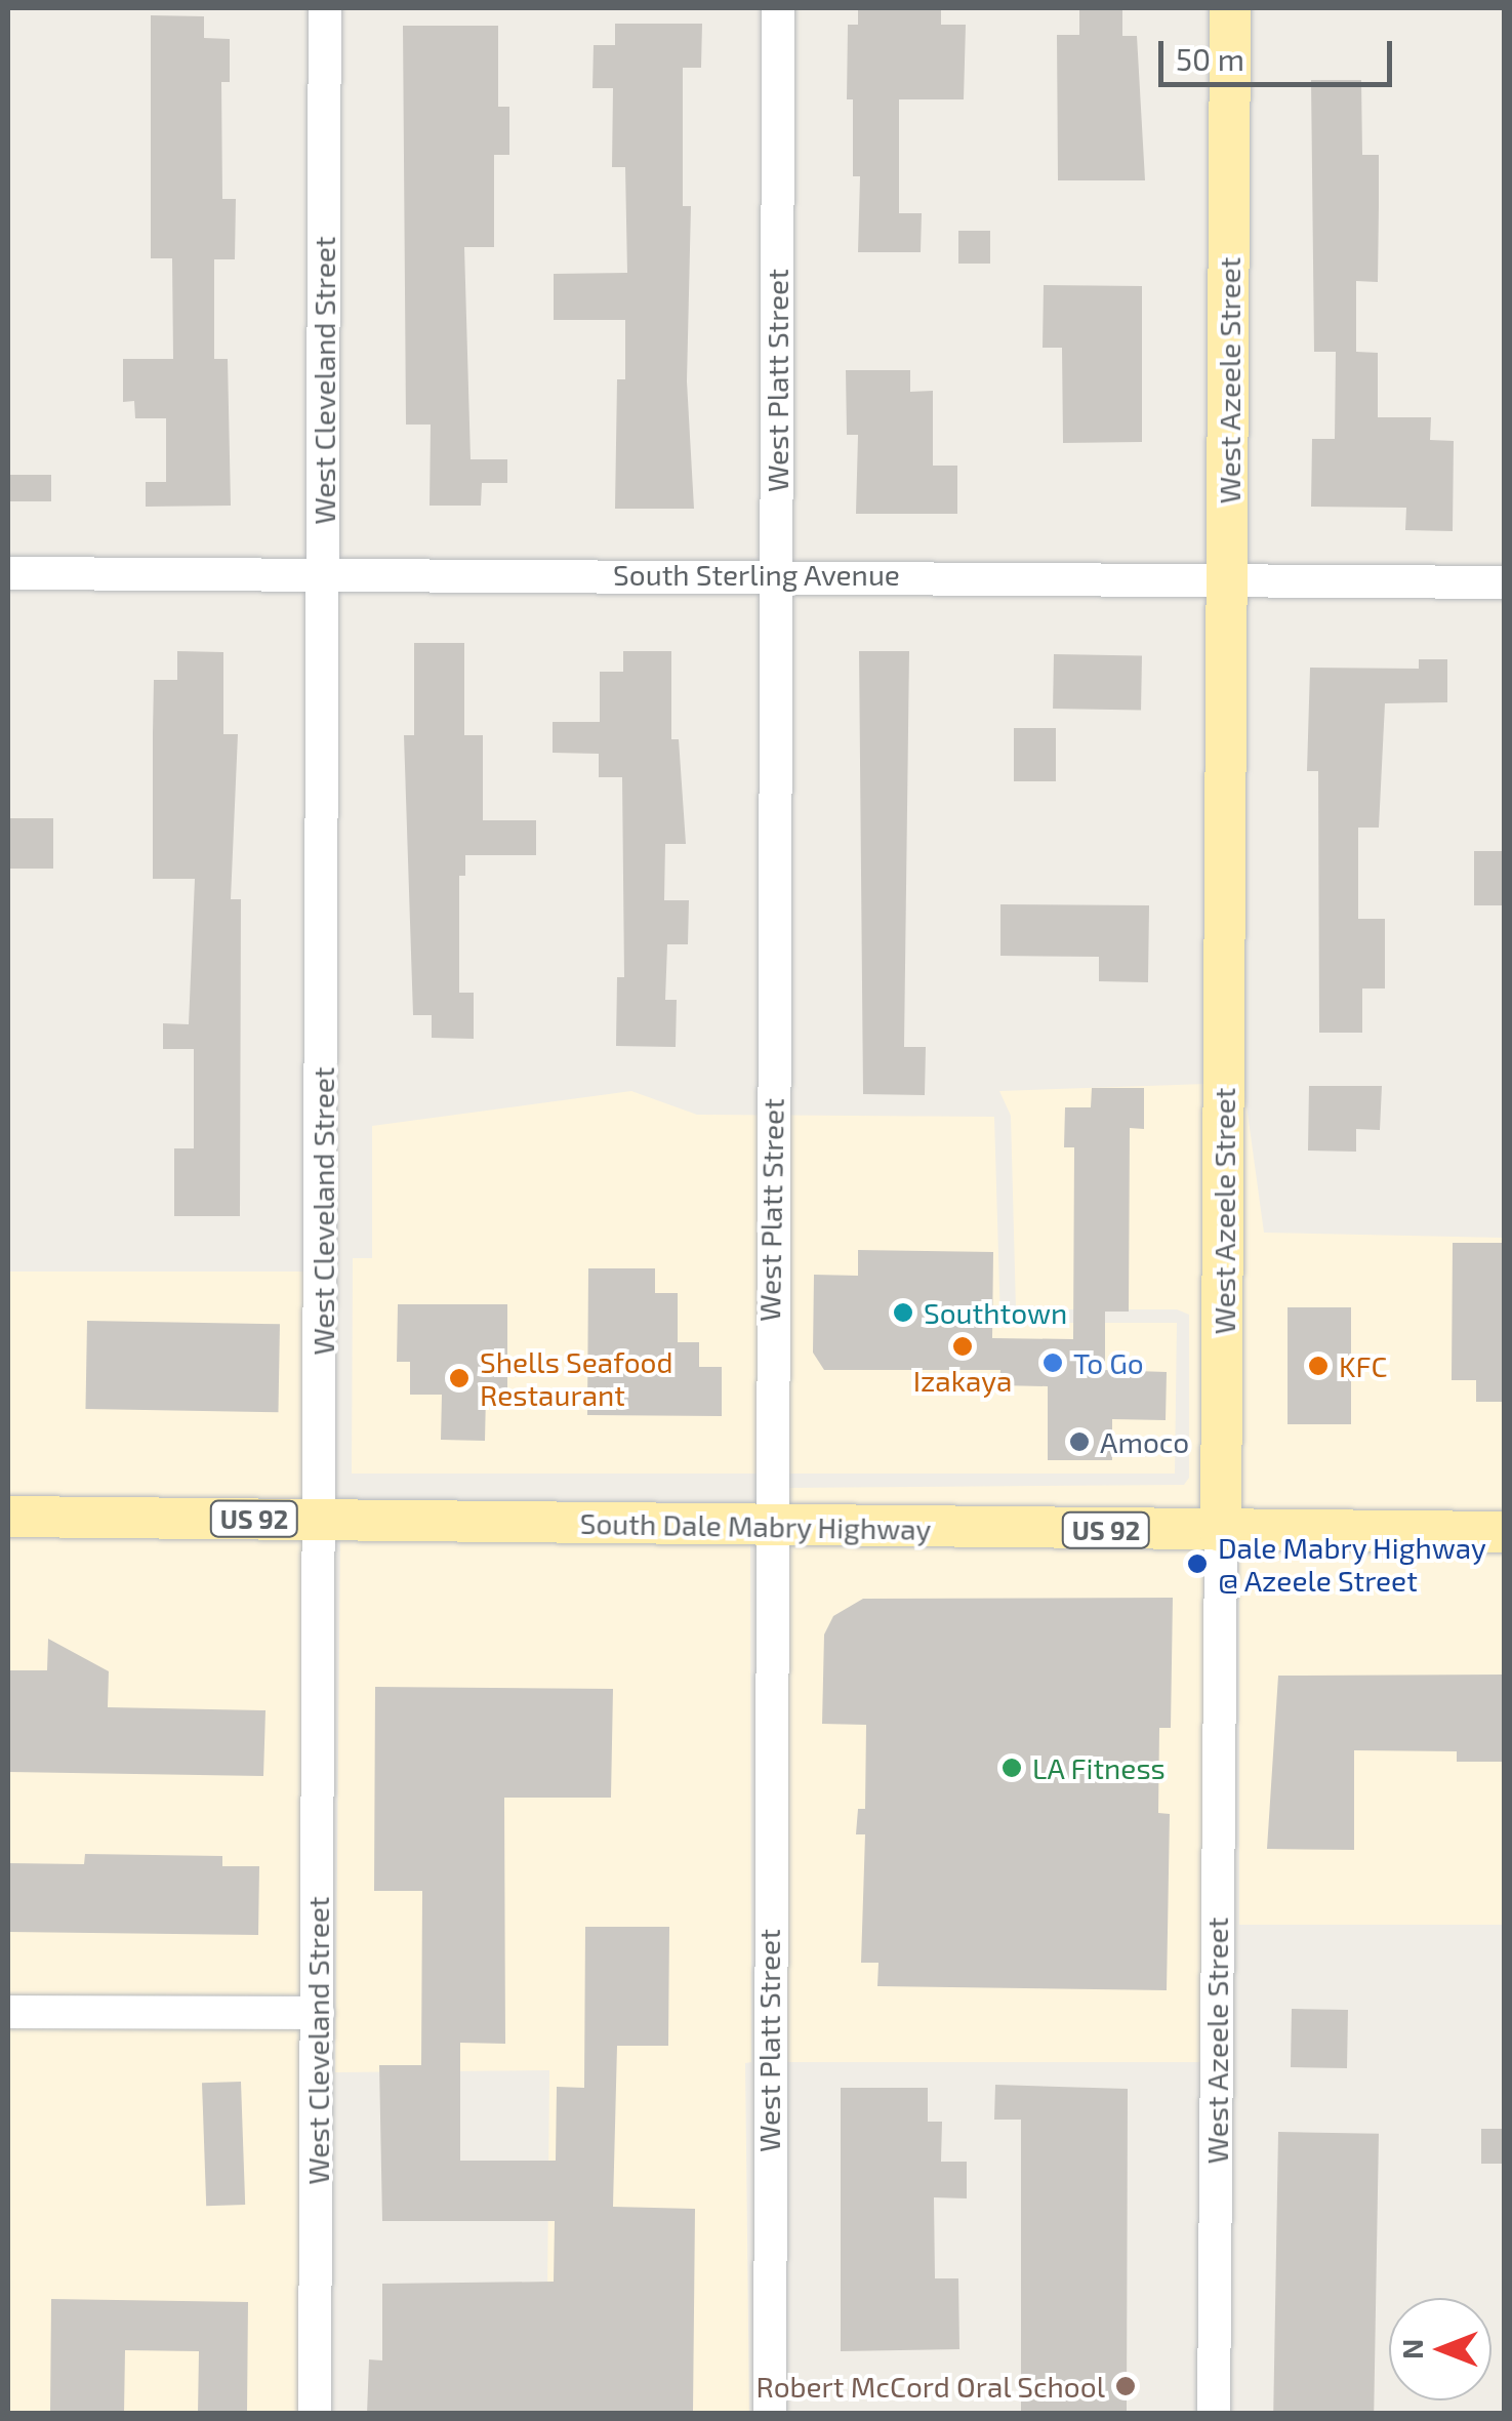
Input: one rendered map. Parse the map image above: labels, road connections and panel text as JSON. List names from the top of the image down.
{
  "streets": {
    "main road": ["West Azeele Street", "US 92", "South Dale Mabry Highway"],
    "street": ["West Cleveland Street", "West Platt Street", "South Sterling Avenue"]
  },
  "crossings": [
    ["West Cleveland Street", "South Sterling Avenue"],
    ["West Cleveland Street", "South Dale Mabry Highway"],
    ["West Platt Street", "South Sterling Avenue"],
    ["West Platt Street", "South Dale Mabry Highway"],
    ["West Azeele Street", "South Sterling Avenue"],
    ["West Azeele Street", "South Dale Mabry Highway"]
  ],
  "places": [
    "Southtown",
    "Izakaya",
    "To Go",
    "KFC",
    "Shells Seafood Restaurant",
    "Amoco",
    "Dale Mabry Highway @ Azeele Street",
    "LA Fitness",
    "Robert McCord Oral School"
  ],
  "scale_bar": "50 m",
  "north": "left"
}
